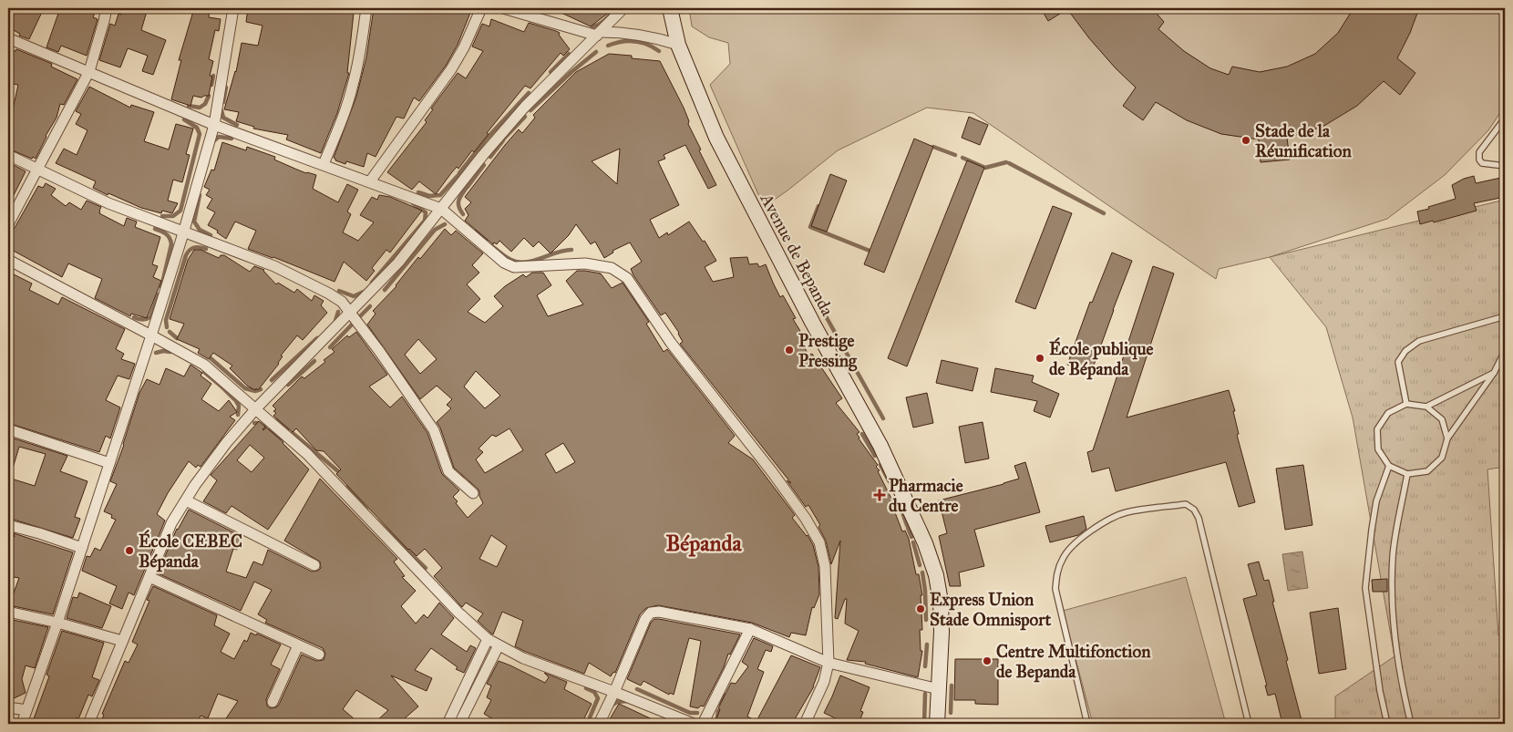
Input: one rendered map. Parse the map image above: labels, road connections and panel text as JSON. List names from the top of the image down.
{
  "streets": {
    "main road": ["Avenue de Bepanda"]
  },
  "districts": ["Bépanda"],
  "places": {
    "other": [
      "Stade de la Réunification",
      "Prestige Pressing",
      "École publique de Bépanda",
      "École CEBEC Bépanda",
      "Express Union Stade Omnisport",
      "Centre Multifonction de Bepanda"
    ],
    "health": ["Pharmacie du Centre"]
  }
}
